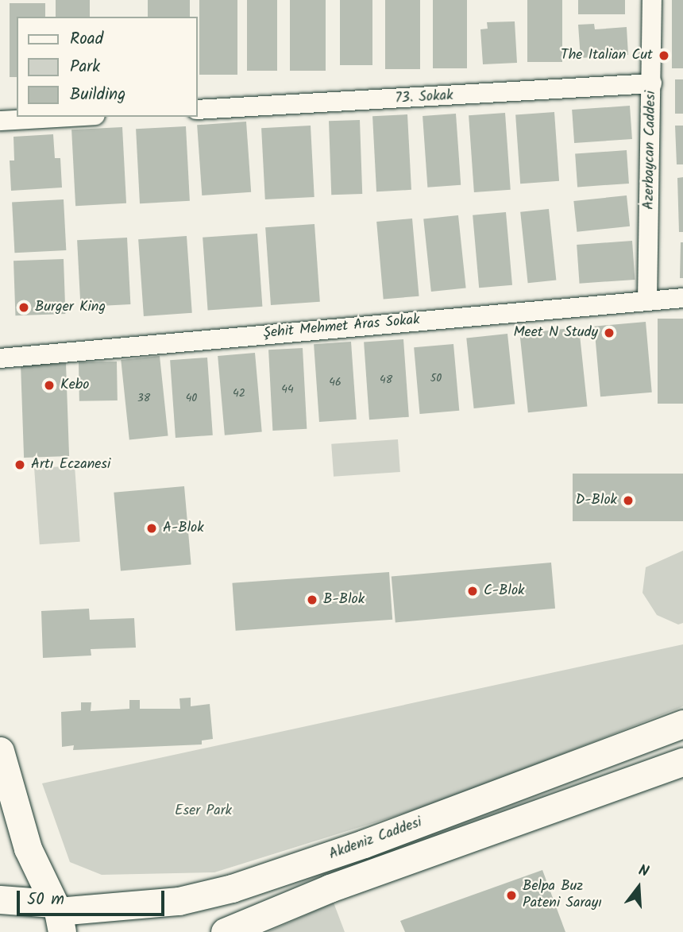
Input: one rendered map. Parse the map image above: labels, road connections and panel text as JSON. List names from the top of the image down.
{
  "streets": {
    "main road": ["Akdeniz Caddesi"],
    "street": ["73. Sokak", "Azerbaycan Caddesi", "Şehit Mehmet Aras Sokak"]
  },
  "crossings": [
    ["73. Sokak", "Azerbaycan Caddesi"],
    ["Azerbaycan Caddesi", "Şehit Mehmet Aras Sokak"]
  ],
  "parks": ["Eser Park"],
  "places": [
    "The Italian Cut",
    "Burger King",
    "Meet N Study",
    "Kebo",
    "Artı Eczanesi",
    "D-Blok",
    "A-Blok",
    "C-Blok",
    "B-Blok",
    "Belpa Buz Pateni Sarayı"
  ],
  "house_numbers": [
    "50",
    "48",
    "46",
    "44",
    "42",
    "38",
    "40"
  ],
  "legend": ["Road", "Park", "Building"],
  "scale_bar": "50 m",
  "north": "top"
}
